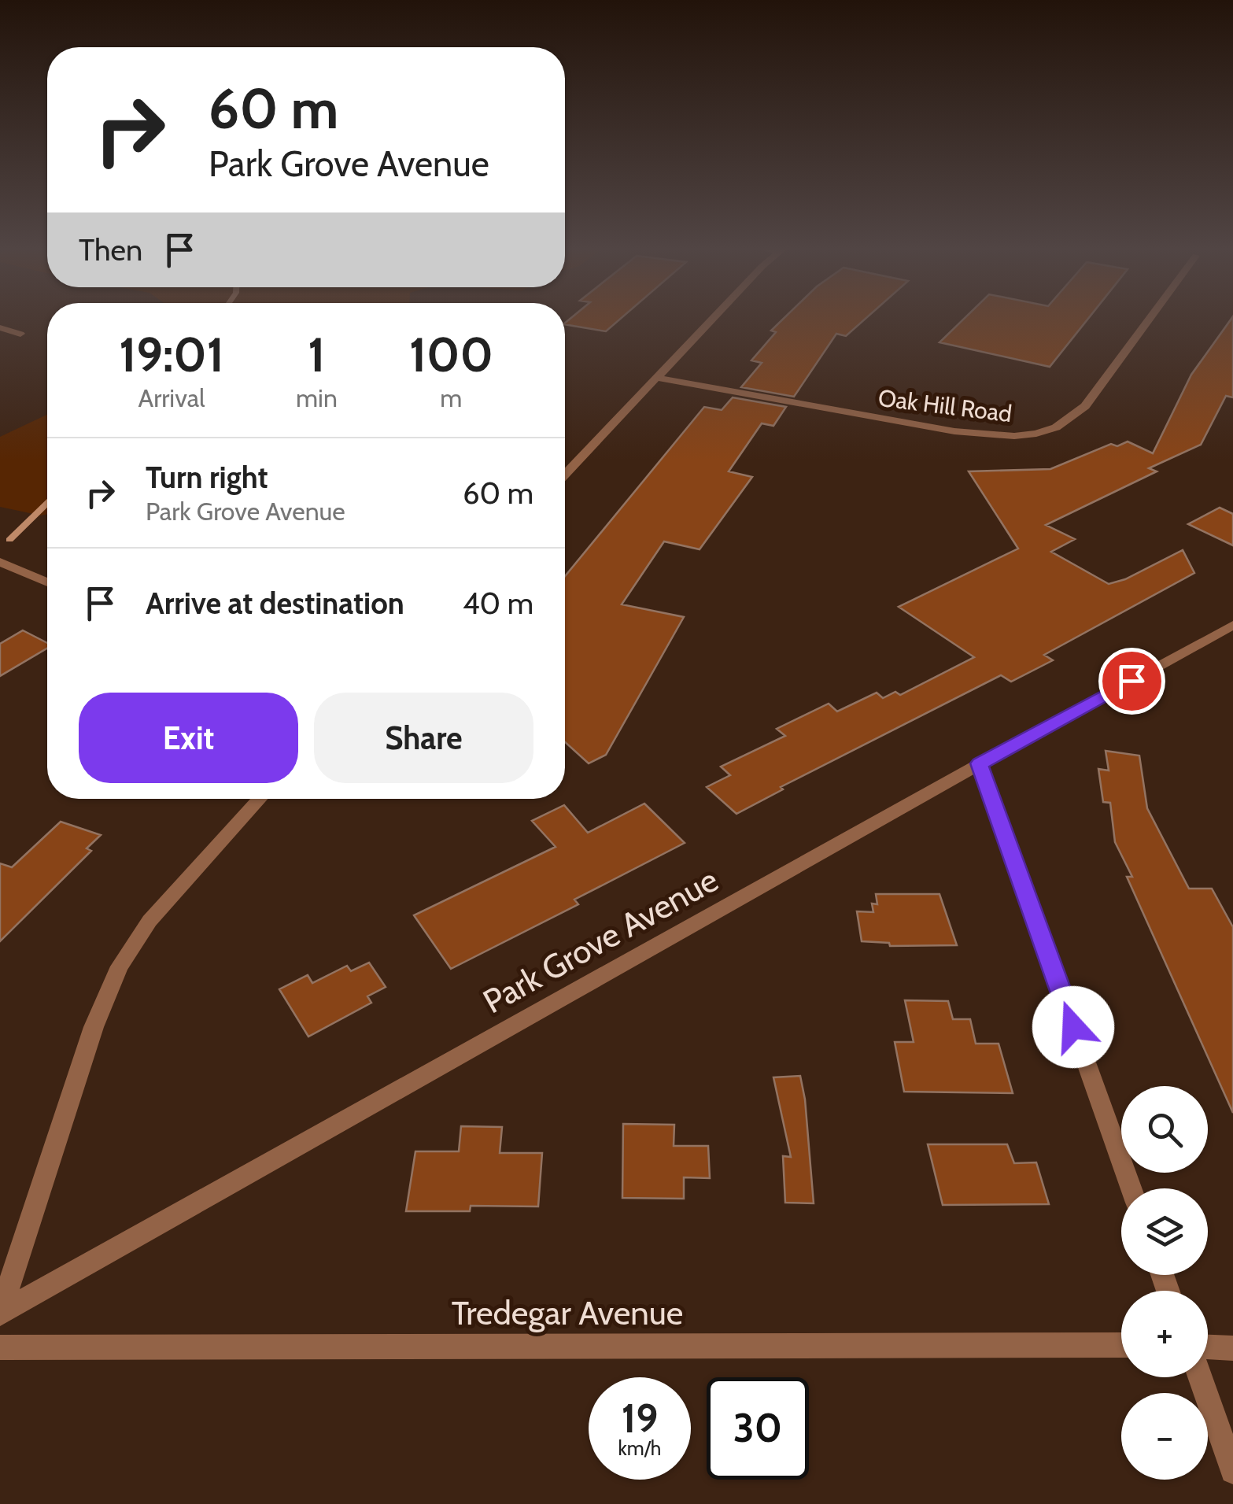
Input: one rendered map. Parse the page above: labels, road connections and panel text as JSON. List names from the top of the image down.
{
  "streets": {
    "street": ["Oak Hill Road", "Park Grove Avenue", "Tredegar Avenue"]
  },
  "page": {
    "turn": ["60 m", "Park Grove Avenue"],
    "then": "Then",
    "eta": [
      "19:01",
      "Arrival",
      "1",
      "min",
      "100",
      "m"
    ],
    "list": [
      {
        "name": "Turn right",
        "note": "Park Grove Avenue",
        "value": "60 m"
      },
      {
        "name": "Arrive at destination",
        "value": "40 m"
      }
    ],
    "buttons": ["Exit", "Share"],
    "map_buttons": ["+", "−"],
    "speed": "19 km/h",
    "limit": "30"
  }
}
